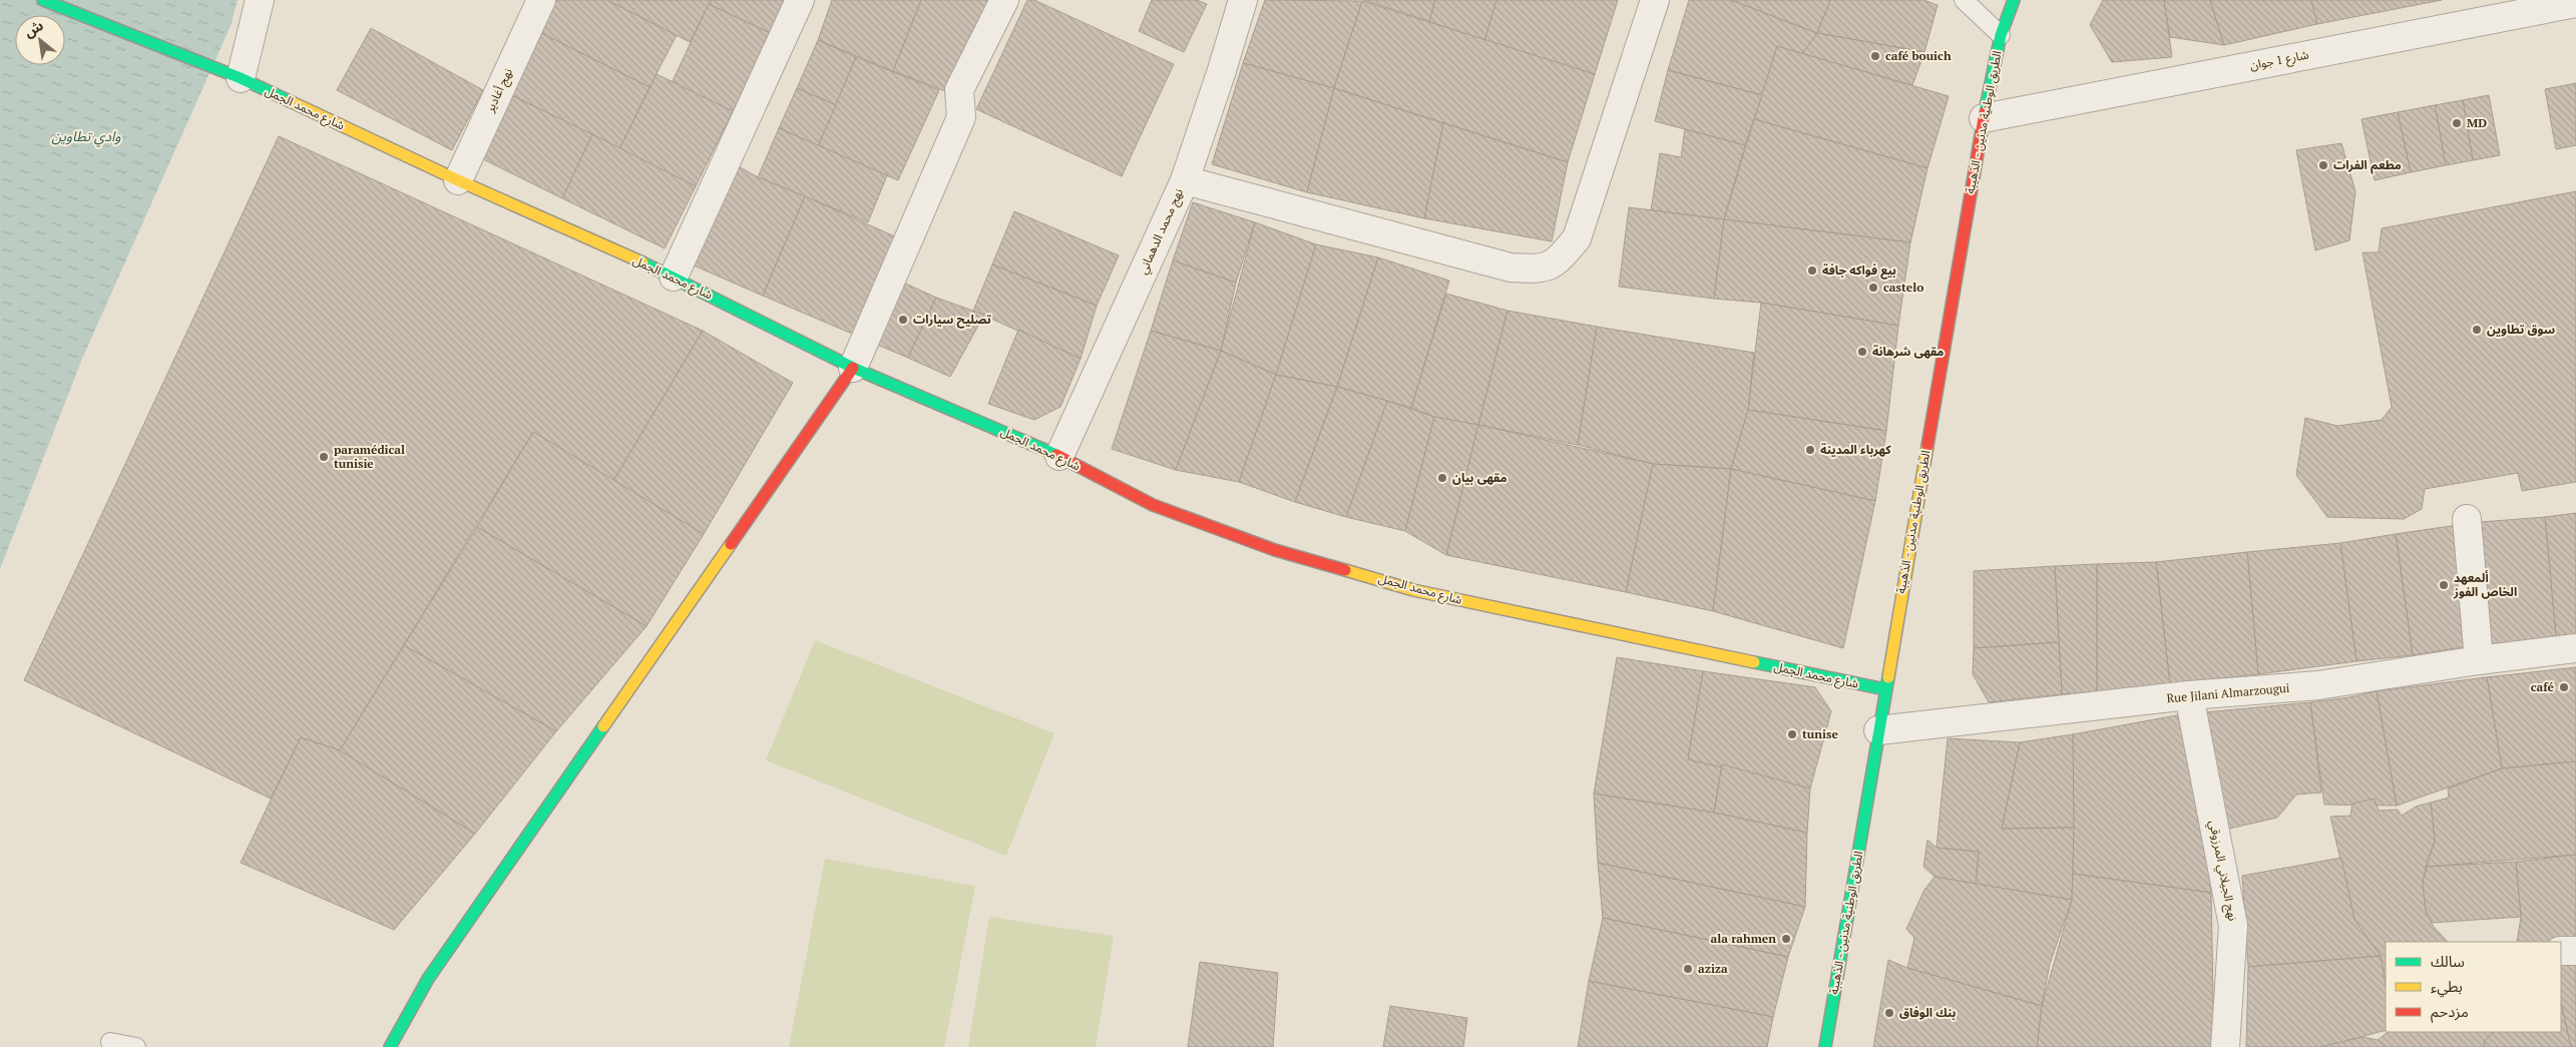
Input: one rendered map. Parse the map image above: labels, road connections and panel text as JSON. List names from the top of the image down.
{
  "streets": {
    "street": [
      "شارع 1 جوان",
      "نهج أغادير",
      "شارع محمد الجمل",
      "الطريق الوطنية مدنين - الذهيبة",
      "نهج محمد الدهماني",
      "Rue Jilani Almarzougui",
      "نهج الجيلاني المرزوقي"
    ]
  },
  "crossings": [
    ["شارع 1 جوان", "الطريق الوطنية مدنين - الذهيبة"],
    ["نهج أغادير", "شارع محمد الجمل"],
    ["شارع محمد الجمل", "الطريق الوطنية مدنين - الذهيبة"],
    ["شارع محمد الجمل", "نهج محمد الدهماني"],
    ["الطريق الوطنية مدنين - الذهيبة", "Rue Jilani Almarzougui"],
    ["Rue Jilani Almarzougui", "نهج الجيلاني المرزوقي"]
  ],
  "water": ["وادي تطاوين"],
  "places": [
    "café bouich",
    "MD",
    "مطعم الفرات",
    "بيع فواكه جافة",
    "castelo",
    "تصليح سيارات",
    "سوق تطاوين",
    "مقهى شرهانة",
    "كهرباء المدينة",
    "paramédical tunisie",
    "مقهى بيان",
    "ألمعهد الخاص الفوز",
    "café",
    "tunise",
    "ala rahmen",
    "aziza",
    "بنك الوفاق"
  ],
  "legend": ["سالك", "بطيء", "مزدحم"],
  "north": "top left"
}
